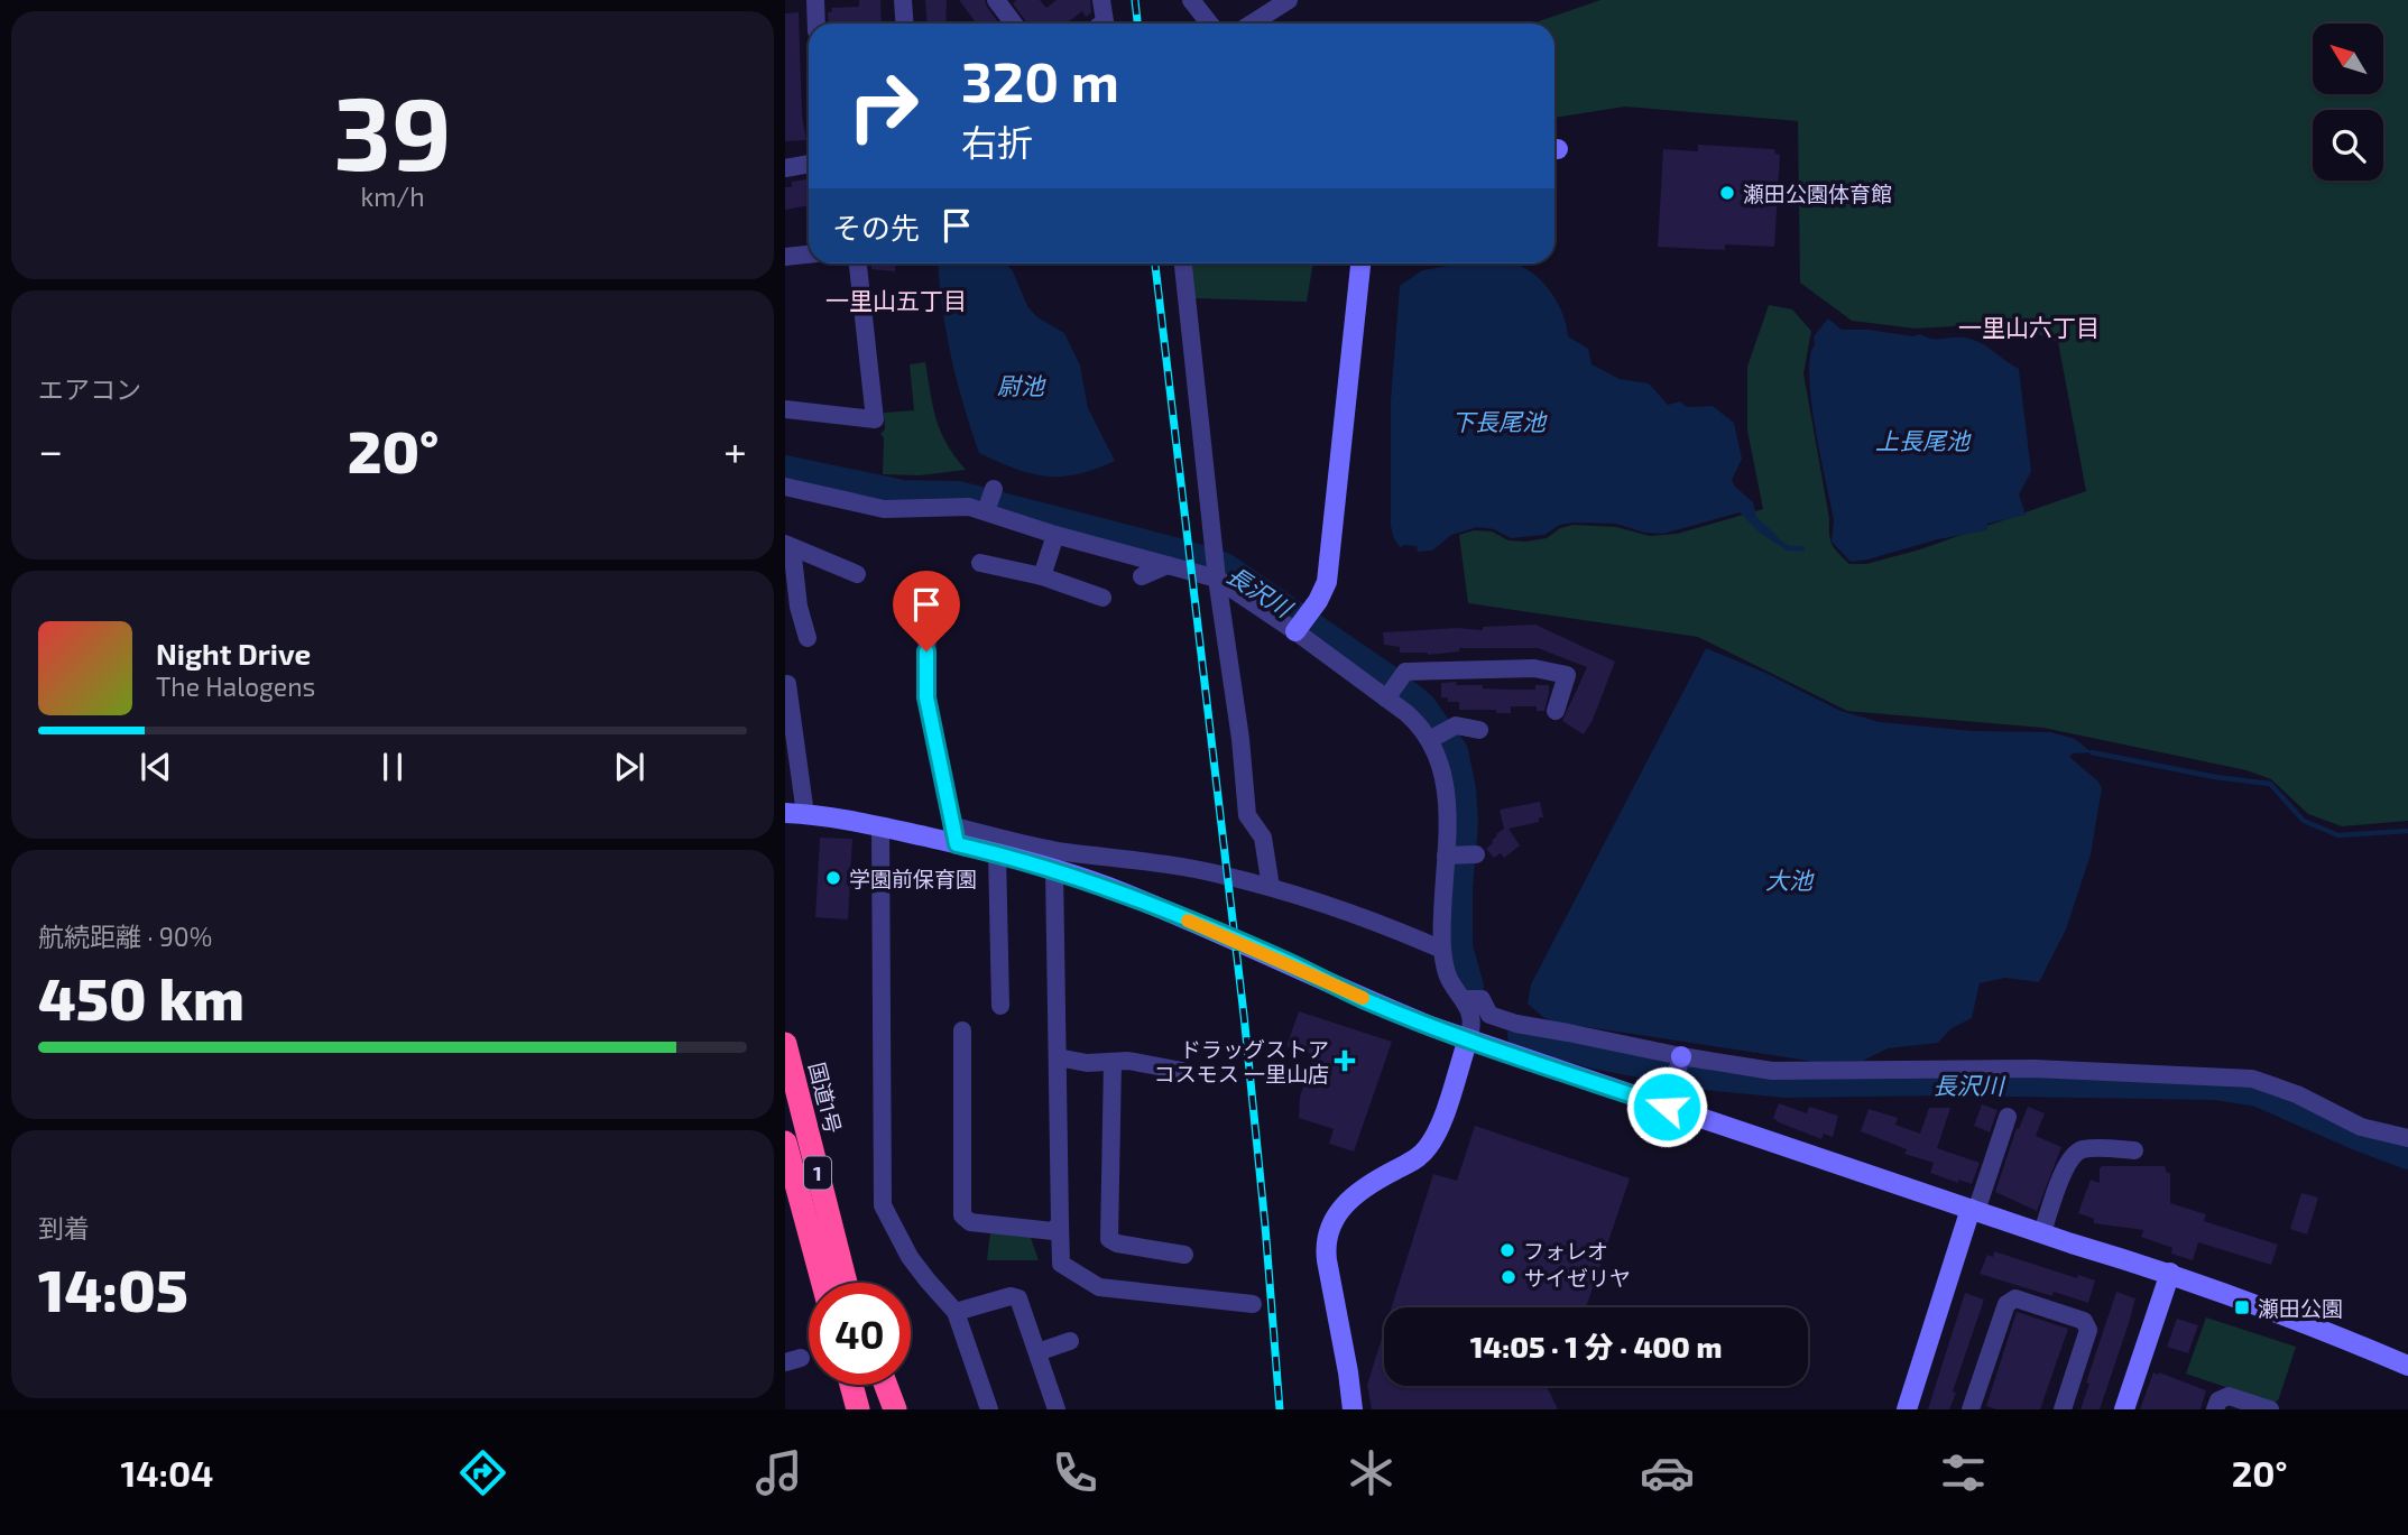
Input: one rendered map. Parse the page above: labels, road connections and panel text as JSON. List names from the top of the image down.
{
  "streets": {
    "highway": ["国道1号", "1"]
  },
  "districts": ["一里山五丁目", "一里山六丁目"],
  "water": [
    "尉池",
    "下長尾池",
    "上長尾池",
    "長沢川",
    "大池"
  ],
  "places": {
    "other": [
      "瀬田公園体育館",
      "学園前保育園",
      "フォレオ",
      "サイゼリヤ"
    ],
    "health": ["ドラッグストア コスモス 一里山店"],
    "transit": ["瀬田公園"]
  },
  "north": "top left",
  "page": {
    "tile": [
      ["39", "km/h"],
      "エアコン",
      ["航続距離 · 90%", "450 km"],
      ["到着", "14:05"]
    ],
    "turn": ["320 m", "右折"],
    "then": "その先",
    "heat": ["−", "20°", "+"],
    "song": ["Night Drive", "The Halogens"],
    "limit": "40",
    "trip": "14:05 · 1 分 · 400 m",
    "tabs": ["14:04", "20°"]
  }
}
